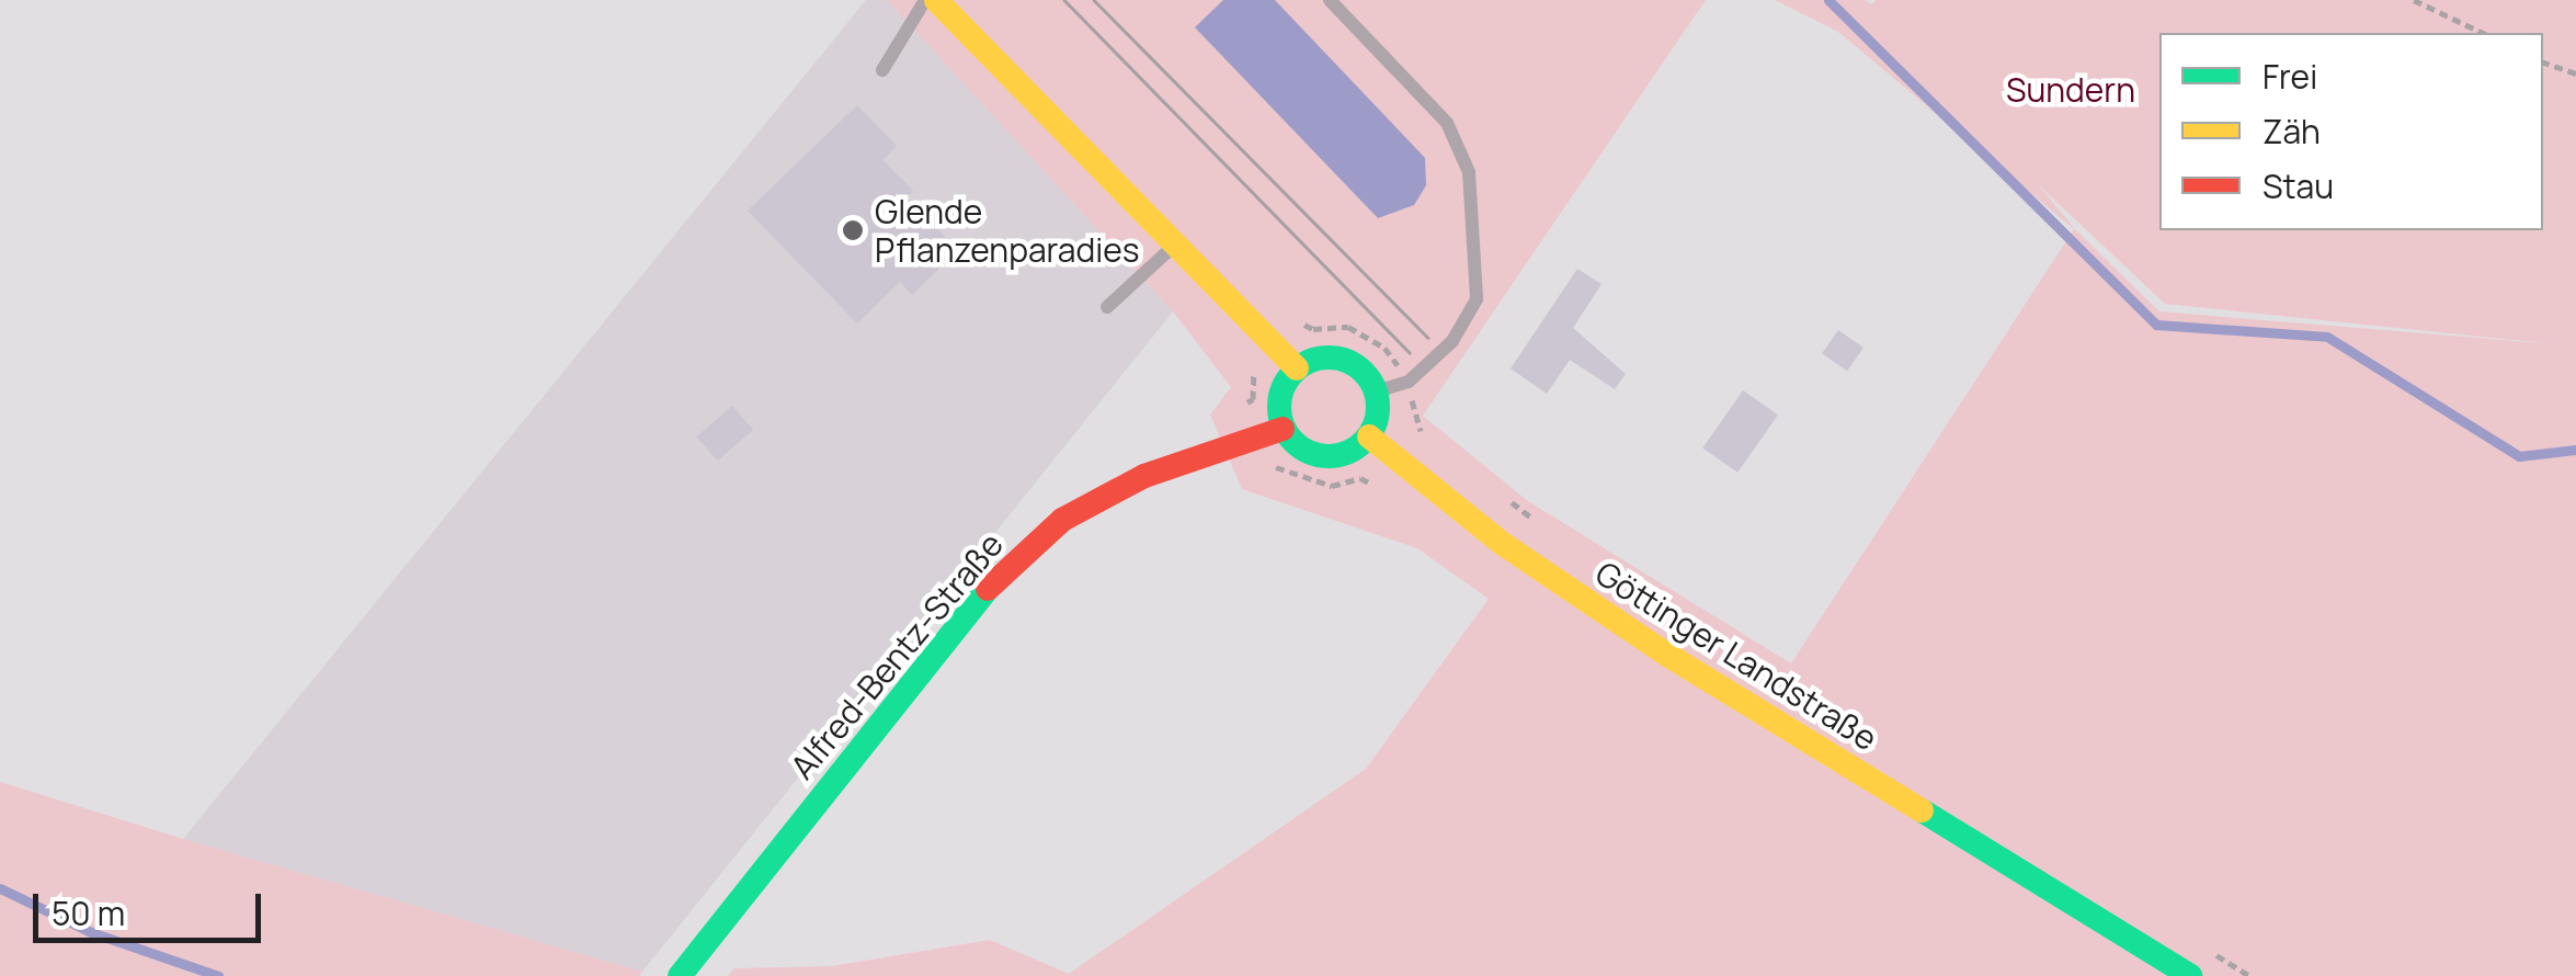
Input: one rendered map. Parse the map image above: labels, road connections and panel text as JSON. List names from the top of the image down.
{
  "streets": {
    "street": ["Alfred-Bentz-Straße", "Göttinger Landstraße"]
  },
  "crossings": [
    ["Alfred-Bentz-Straße", "Göttinger Landstraße"]
  ],
  "parks": ["Sundern"],
  "places": ["Glende Pflanzenparadies"],
  "legend": ["Frei", "Zäh", "Stau"],
  "scale_bar": "50 m"
}
